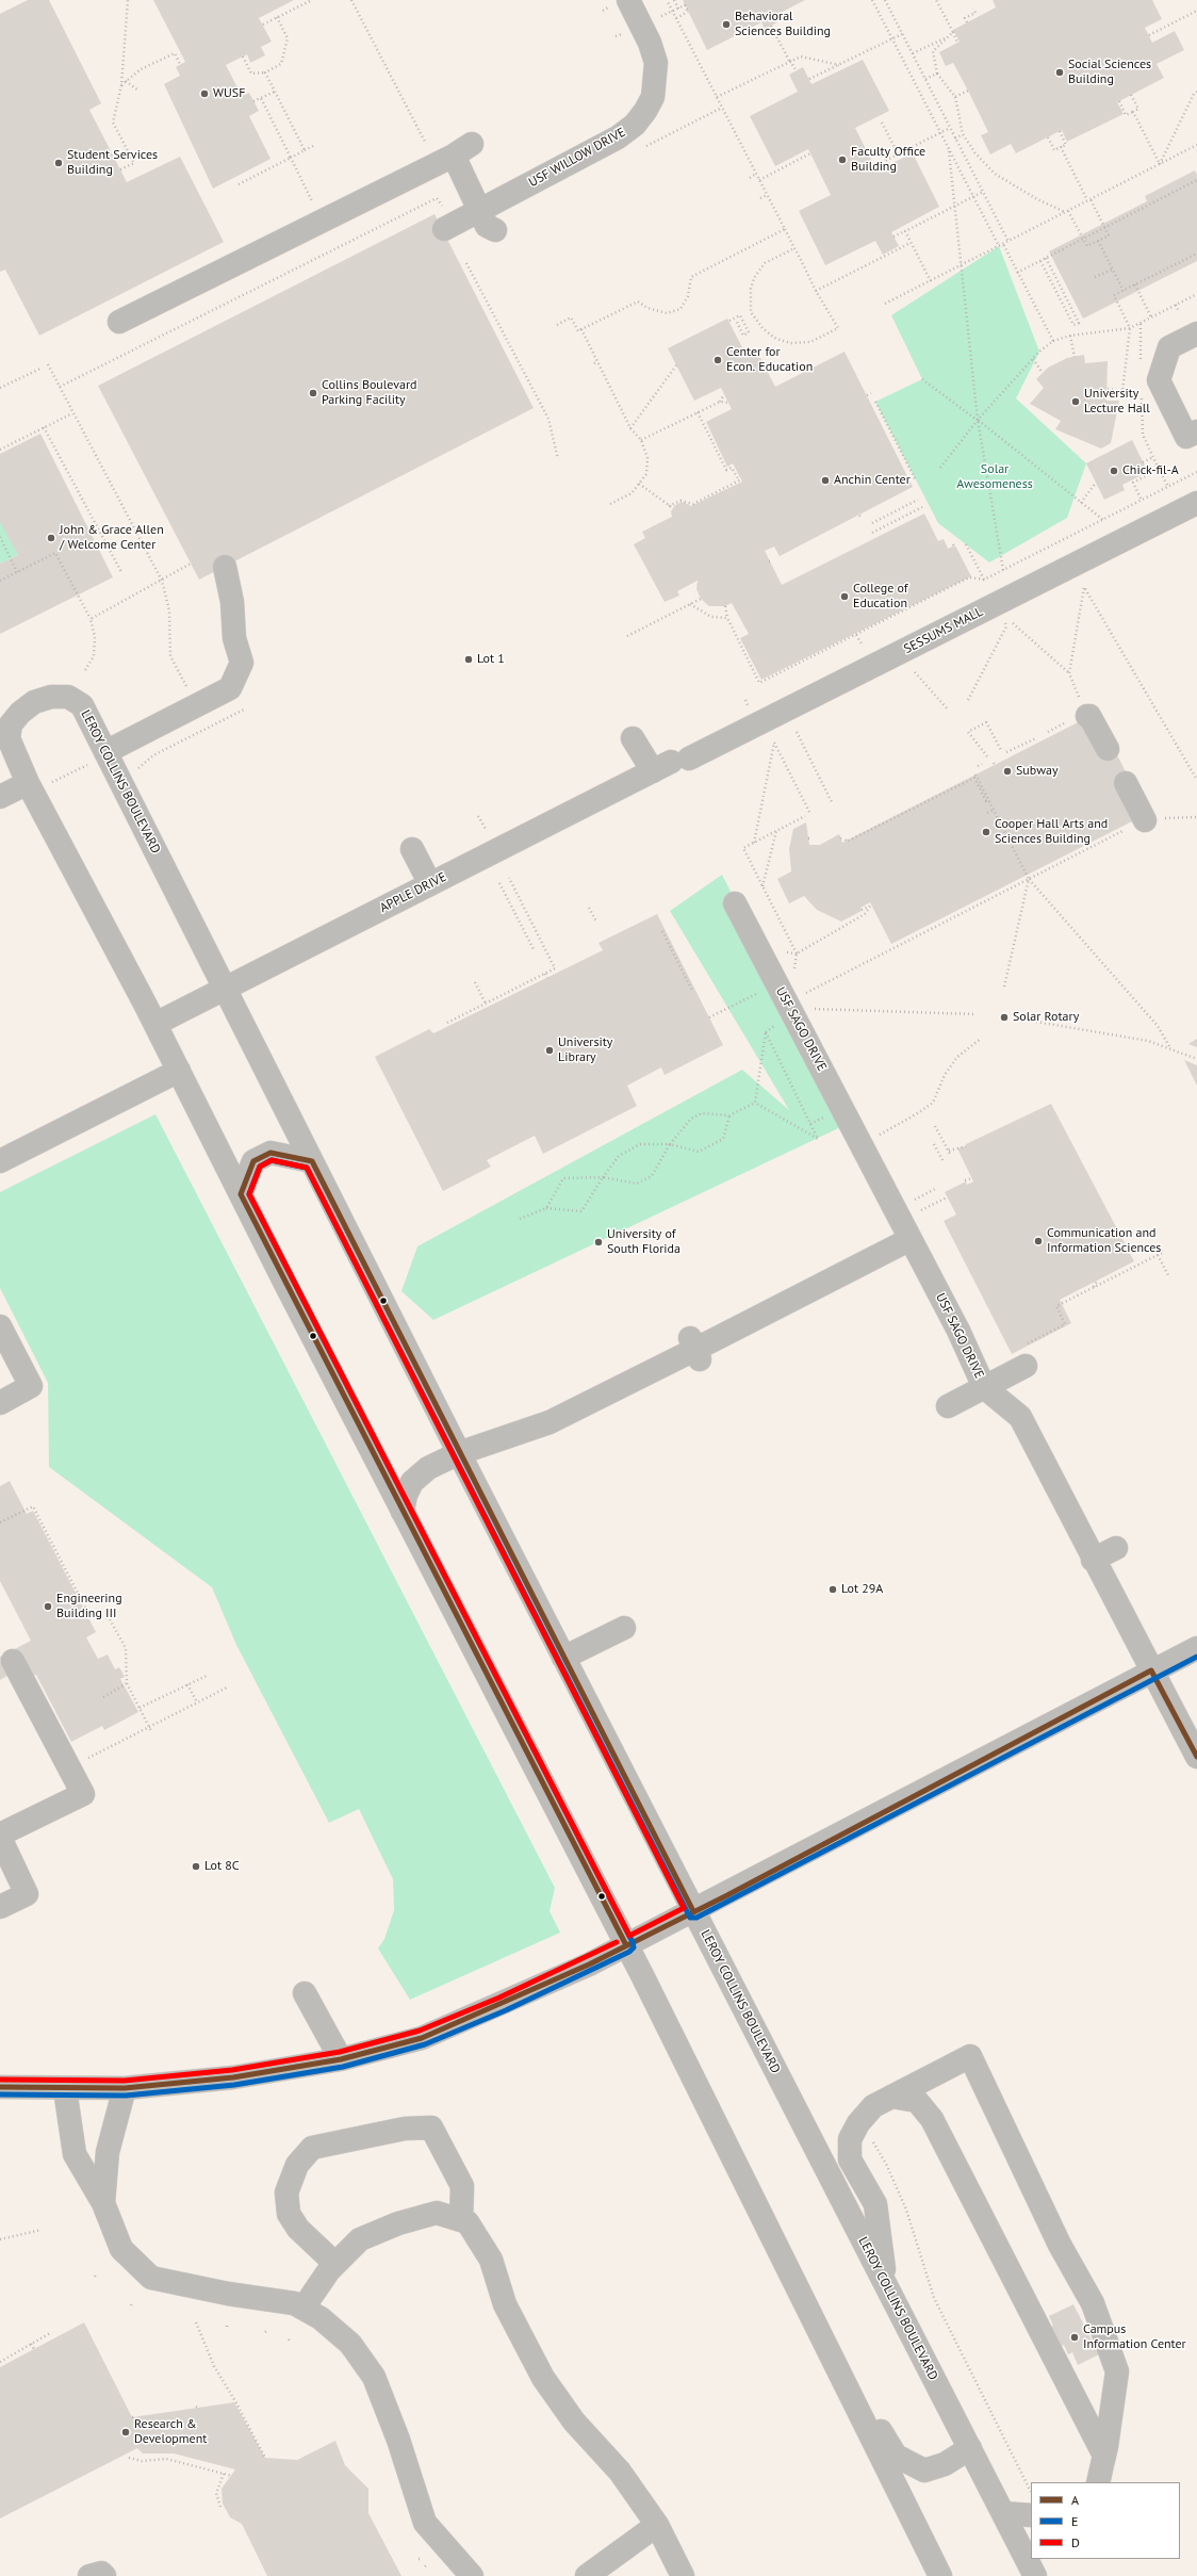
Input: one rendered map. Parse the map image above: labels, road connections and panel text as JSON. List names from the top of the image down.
{
  "streets": {
    "street": [
      "USF WILLOW DRIVE",
      "SESSUMS MALL",
      "LEROY COLLINS BOULEVARD",
      "APPLE DRIVE",
      "USF SAGO DRIVE"
    ]
  },
  "crossings": [
    ["SESSUMS MALL", "APPLE DRIVE"],
    ["LEROY COLLINS BOULEVARD", "APPLE DRIVE"]
  ],
  "parks": ["Solar Awesomeness"],
  "places": [
    "Behavioral Sciences Building",
    "Social Sciences Building",
    "WUSF",
    "Faculty Office Building",
    "Student Services Building",
    "Center for Econ. Education",
    "Collins Boulevard Parking Facility",
    "University Lecture Hall",
    "Chick-fil-A",
    "Anchin Center",
    "John & Grace Allen / Welcome Center",
    "College of Education",
    "Lot 1",
    "Subway",
    "Cooper Hall Arts and Sciences Building",
    "Solar Rotary",
    "University Library",
    "Communication and Information Sciences",
    "University of South Florida",
    "Lot 29A",
    "Engineering Building III",
    "Lot 8C",
    "Campus Information Center",
    "Research & Development"
  ],
  "lines": ["transit line A", "transit line E", "transit line D"],
  "legend": ["A", "E", "D"]
}
